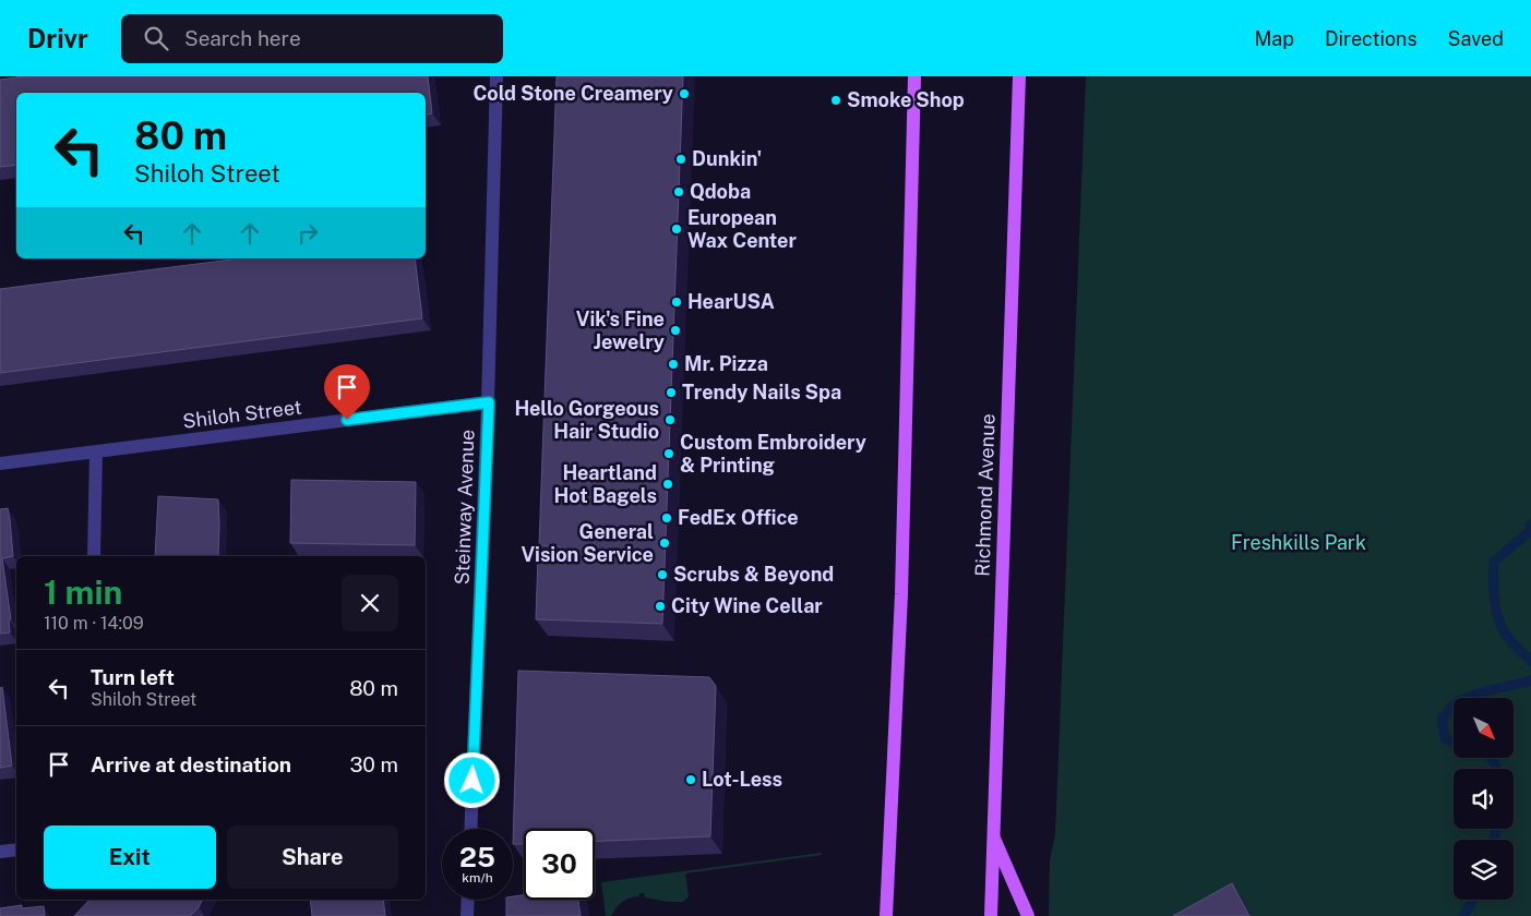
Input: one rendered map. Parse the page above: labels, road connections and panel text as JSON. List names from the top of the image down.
{
  "streets": {
    "main road": ["Richmond Avenue"],
    "street": ["Shiloh Street", "Steinway Avenue"]
  },
  "crossings": [
    ["Shiloh Street", "Steinway Avenue"]
  ],
  "parks": ["Freshkills Park"],
  "places": [
    "Cold Stone Creamery",
    "Smoke Shop",
    "Dunkin'",
    "Qdoba",
    "European Wax Center",
    "HearUSA",
    "Vik's Fine Jewelry",
    "Mr. Pizza",
    "Trendy Nails Spa",
    "Hello Gorgeous Hair Studio",
    "Custom Embroidery & Printing",
    "Heartland Hot Bagels",
    "FedEx Office",
    "General Vision Service",
    "Scrubs & Beyond",
    "City Wine Cellar",
    "Lot-Less"
  ],
  "north": "bottom right",
  "page": {
    "header": "Drivr",
    "search": "Search here",
    "nav": ["Map", "Directions", "Saved"],
    "turn": ["80 m", "Shiloh Street"],
    "heading": ["1 min", "110 m · 14:09"],
    "list": [
      {
        "name": "Turn left",
        "note": "Shiloh Street",
        "value": "80 m"
      },
      {
        "name": "Arrive at destination",
        "value": "30 m"
      }
    ],
    "buttons": ["Exit", "Share"],
    "speed": "25 km/h",
    "limit": "30"
  }
}
